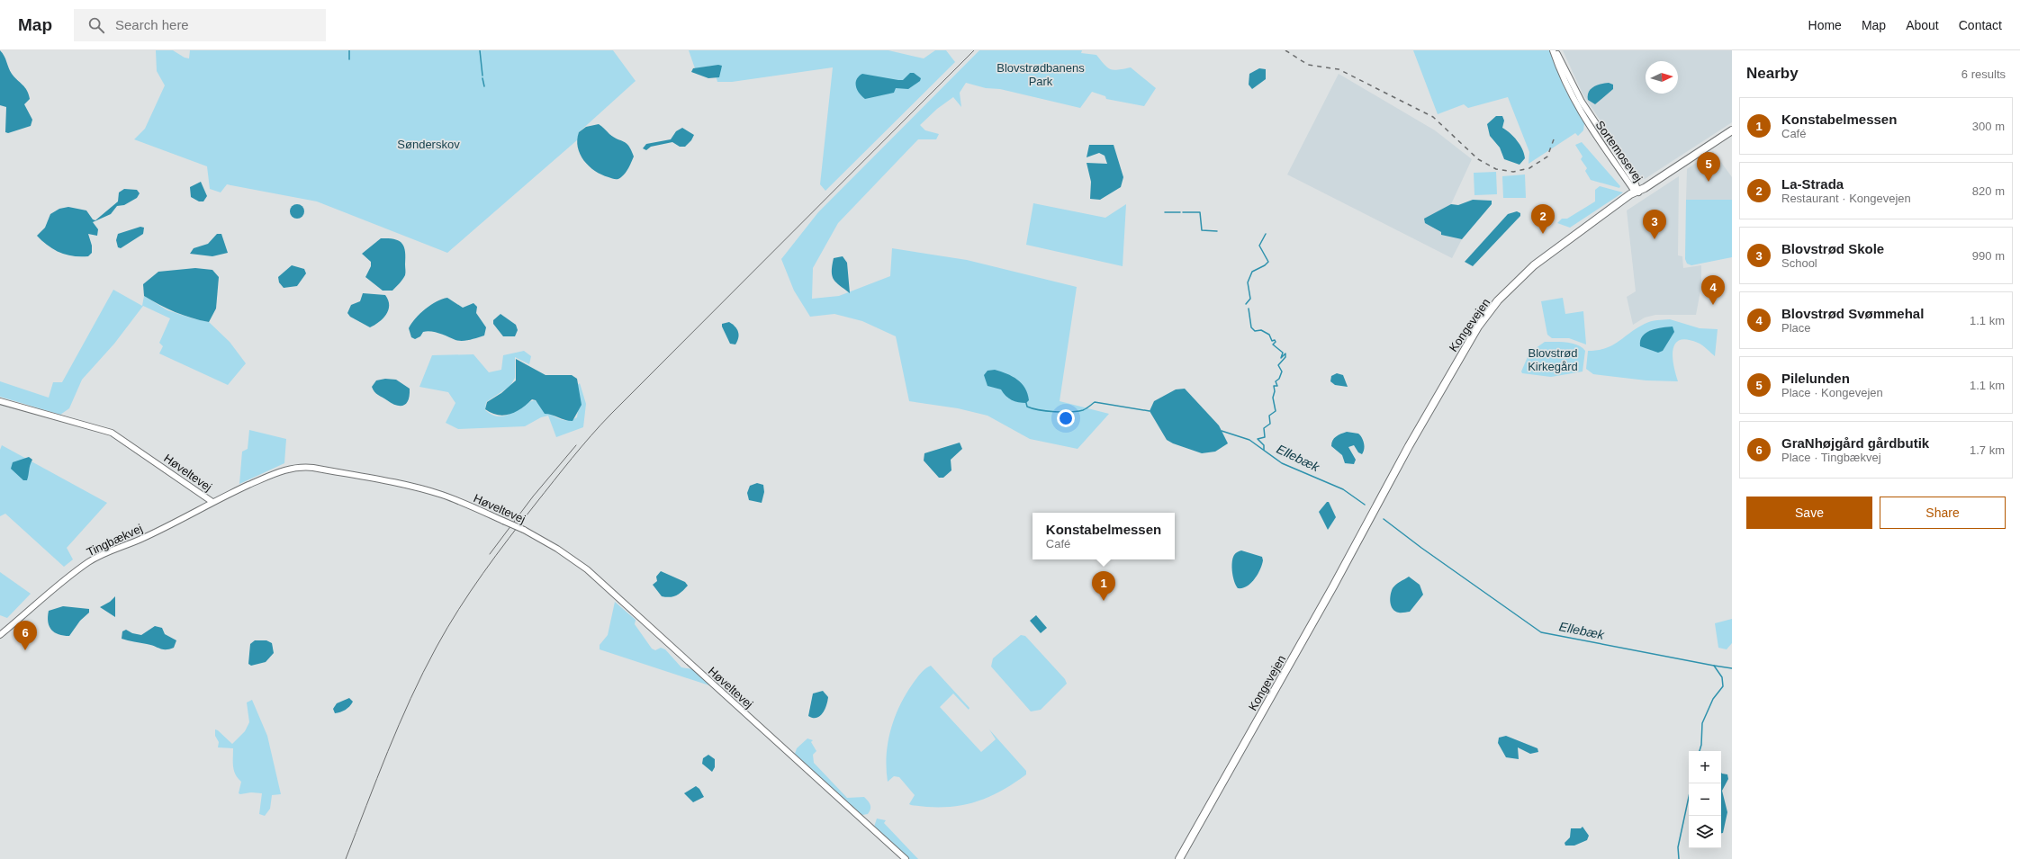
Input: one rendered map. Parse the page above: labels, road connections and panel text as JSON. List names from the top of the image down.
{
  "streets": {
    "main road": ["Kongevejen"],
    "street": ["Sortemosevej", "Høveltevej", "Tingbækvej"]
  },
  "crossings": [
    ["Sortemosevej", "Kongevejen"],
    ["Høveltevej", "Tingbækvej"]
  ],
  "water": ["Ellebæk"],
  "parks": ["Blovstrødbanens Park", "Sønderskov", "Blovstrød Kirkegård"],
  "north": "right",
  "page": {
    "header": "Map",
    "search": "Search here",
    "nav": [
      "Home",
      "Map",
      "About",
      "Contact"
    ],
    "heading": ["Nearby", "6 results"],
    "list": [
      {
        "mark": "1",
        "name": "Konstabelmessen",
        "note": "Café",
        "value": "300 m"
      },
      {
        "mark": "2",
        "name": "La-Strada",
        "note": "Restaurant · Kongevejen",
        "value": "820 m"
      },
      {
        "mark": "3",
        "name": "Blovstrød Skole",
        "note": "School",
        "value": "990 m"
      },
      {
        "mark": "4",
        "name": "Blovstrød Svømmehal",
        "note": "Place",
        "value": "1.1 km"
      },
      {
        "mark": "5",
        "name": "Pilelunden",
        "note": "Place · Kongevejen",
        "value": "1.1 km"
      },
      {
        "mark": "6",
        "name": "GraNhøjgård gårdbutik",
        "note": "Place · Tingbækvej",
        "value": "1.7 km"
      }
    ],
    "pins": [
      "5",
      "2",
      "3",
      "4",
      "1",
      "6"
    ],
    "buttons": ["Save", "Share"],
    "popup": ["Konstabelmessen", "Café"],
    "map_buttons": ["+", "−"]
  }
}
